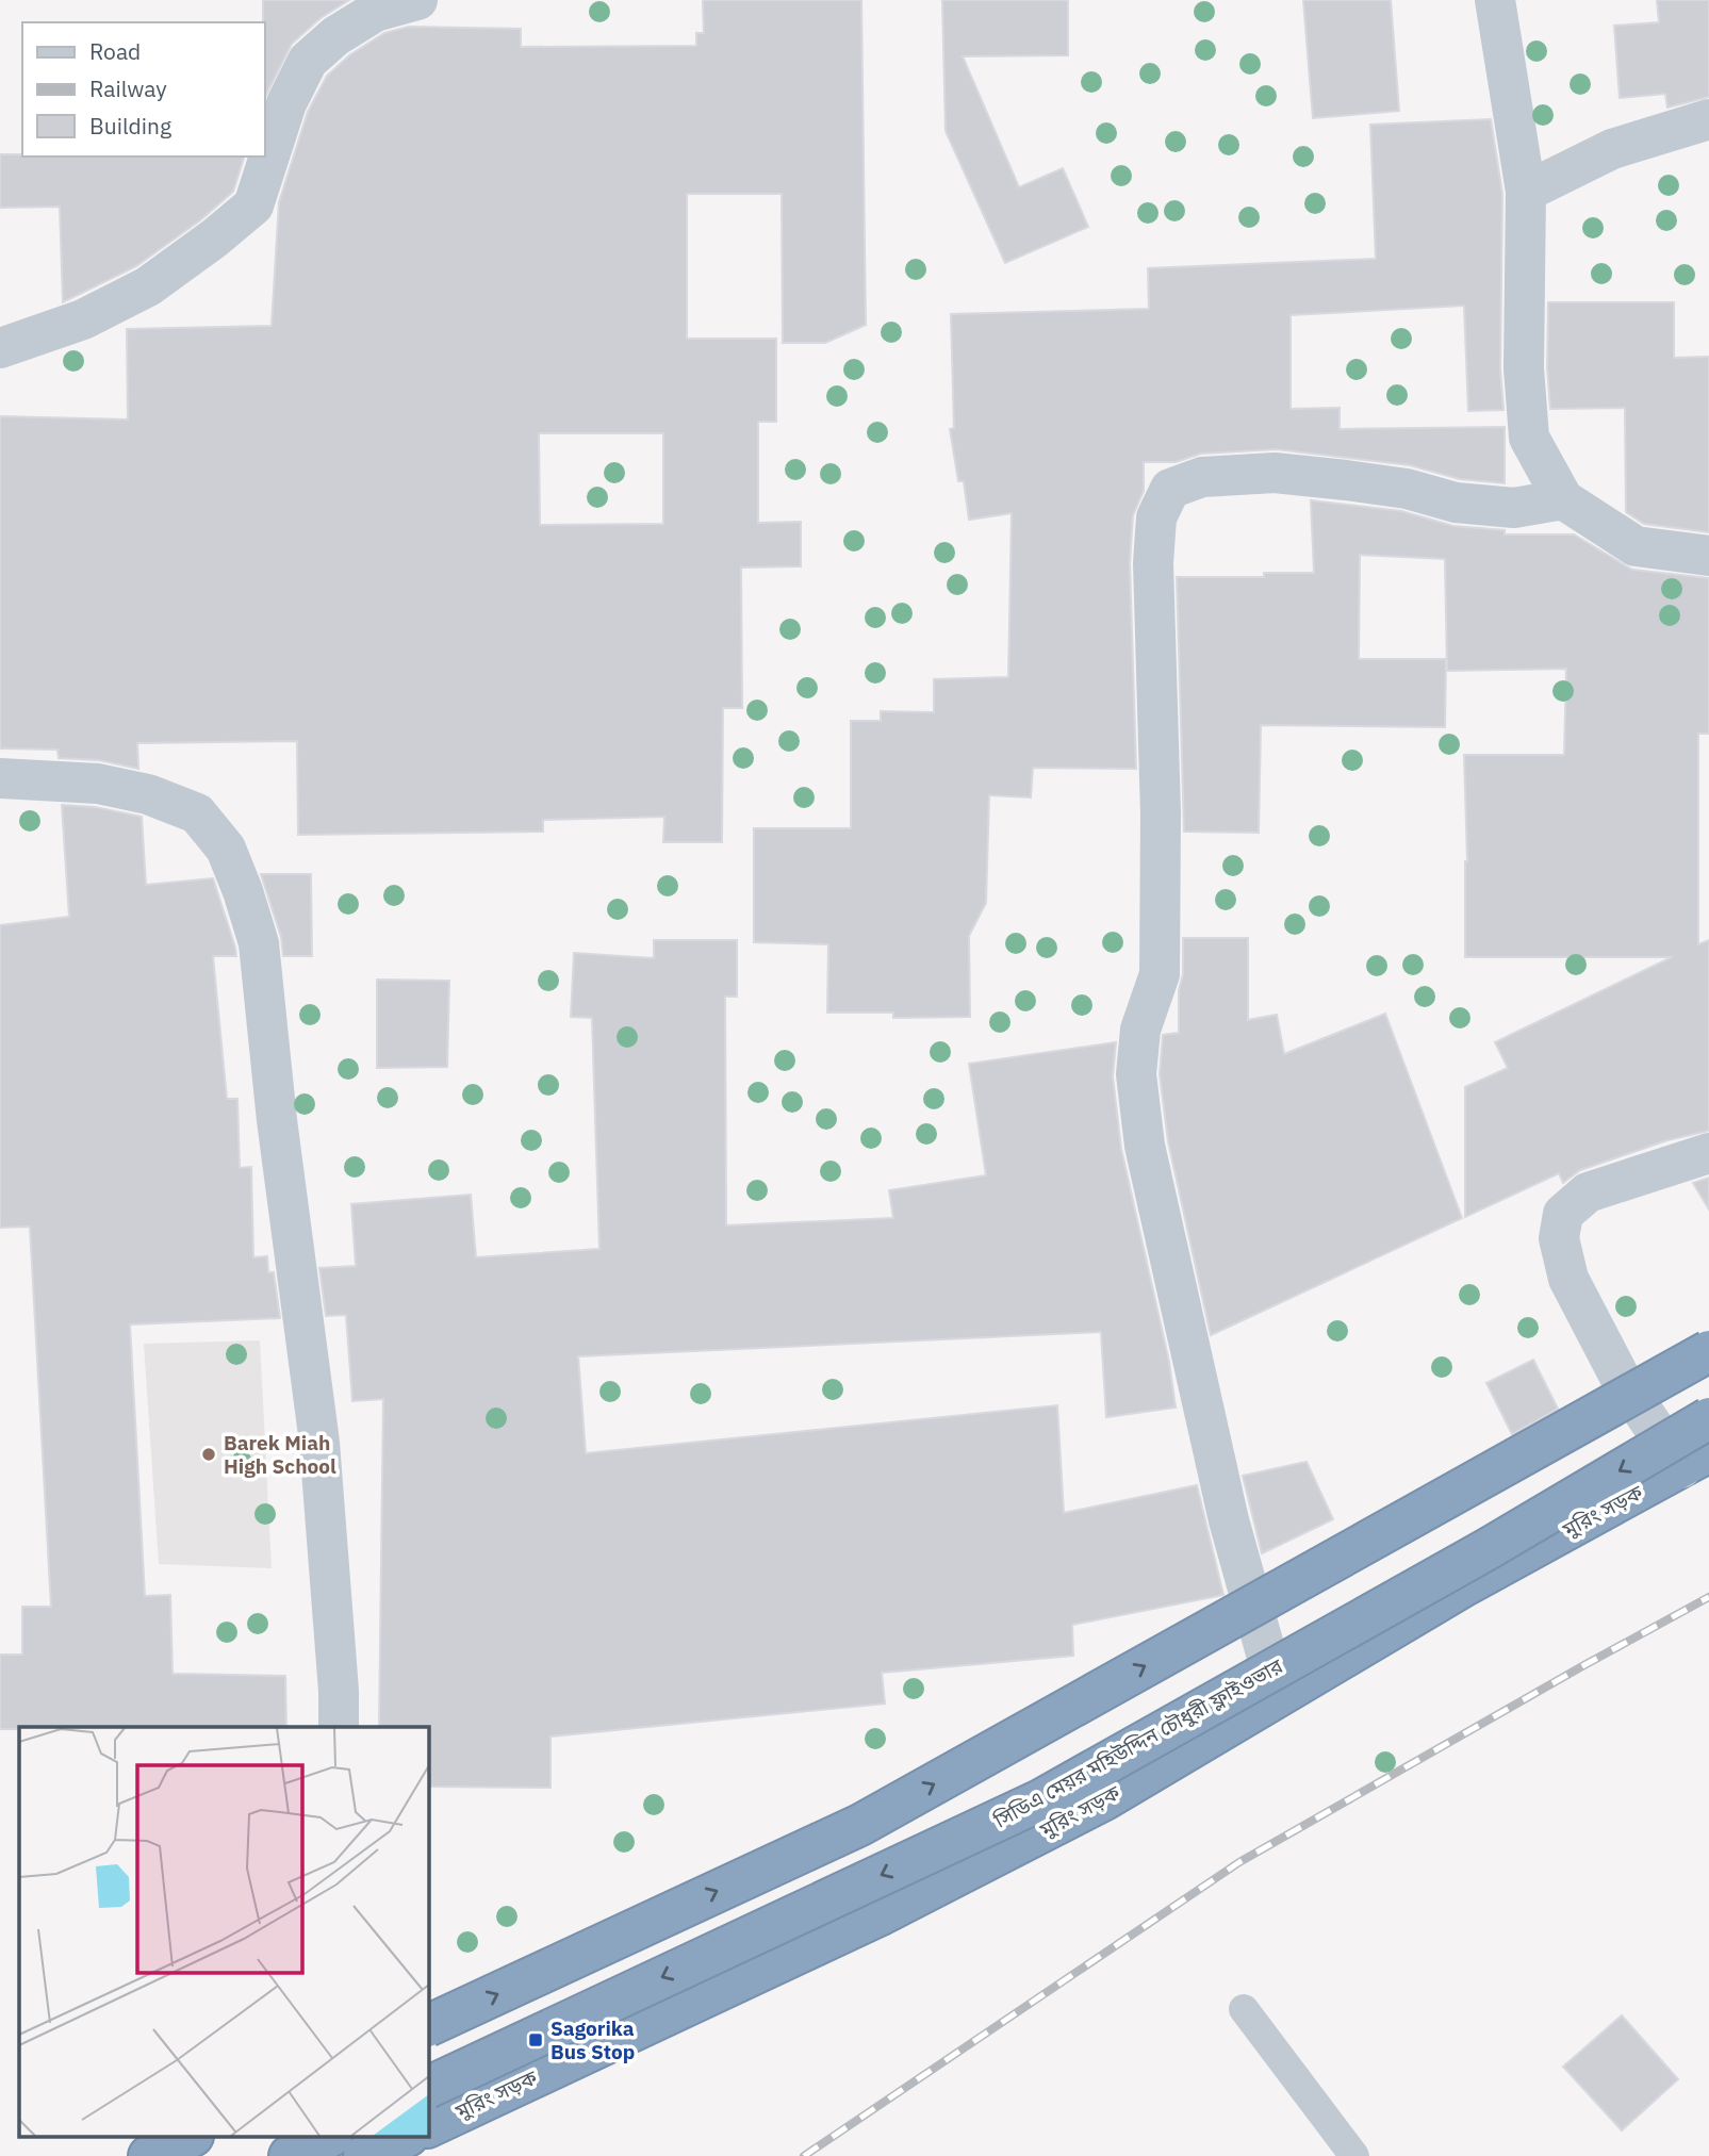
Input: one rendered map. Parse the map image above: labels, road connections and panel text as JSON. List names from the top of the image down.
{
  "streets": {
    "highway": ["মুরিং সড়ক", "সিডিএ মেয়র মহিউদ্দিন চৌধুরী ফ্লাইওভার"]
  },
  "places": {
    "other": ["Barek Miah High School"],
    "transit": ["Sagorika Bus Stop"]
  },
  "legend": ["Road", "Railway", "Building"]
}
